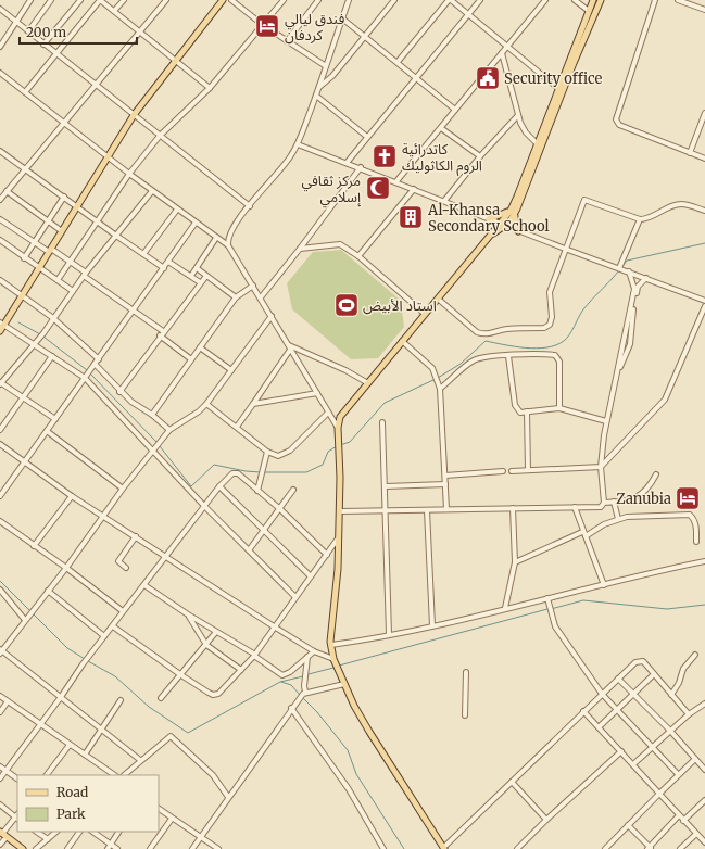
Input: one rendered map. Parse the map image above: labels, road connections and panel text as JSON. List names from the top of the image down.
{
  "places": {
    "hotel": ["فندق ليالي كردفان", "Zanubia"],
    "public building": ["Security office"],
    "church": ["كاتدرائية الروم الكاثوليك"],
    "mosque": ["مركز ثقافي إسلامي"],
    "building": ["Al-Khansa Secondary School"],
    "sports": ["استاد الأبيض"]
  },
  "legend": ["Road", "Park"],
  "scale_bar": "200 m"
}
